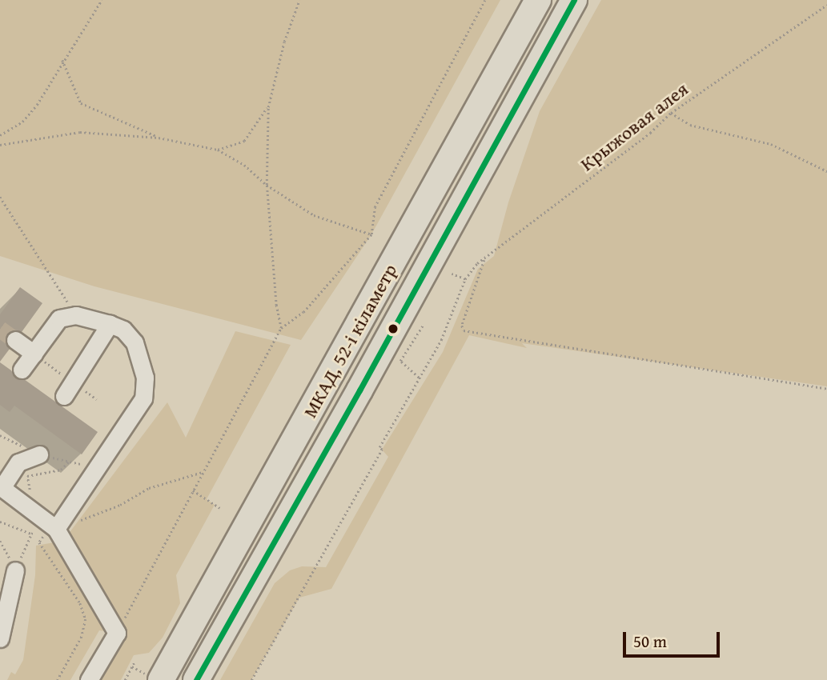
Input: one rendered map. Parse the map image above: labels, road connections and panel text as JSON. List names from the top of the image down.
{
  "streets": {
    "highway": ["МКАД, 52-і кіламетр"],
    "path": ["Крыжовая алея"]
  },
  "scale_bar": "50 m"
}
